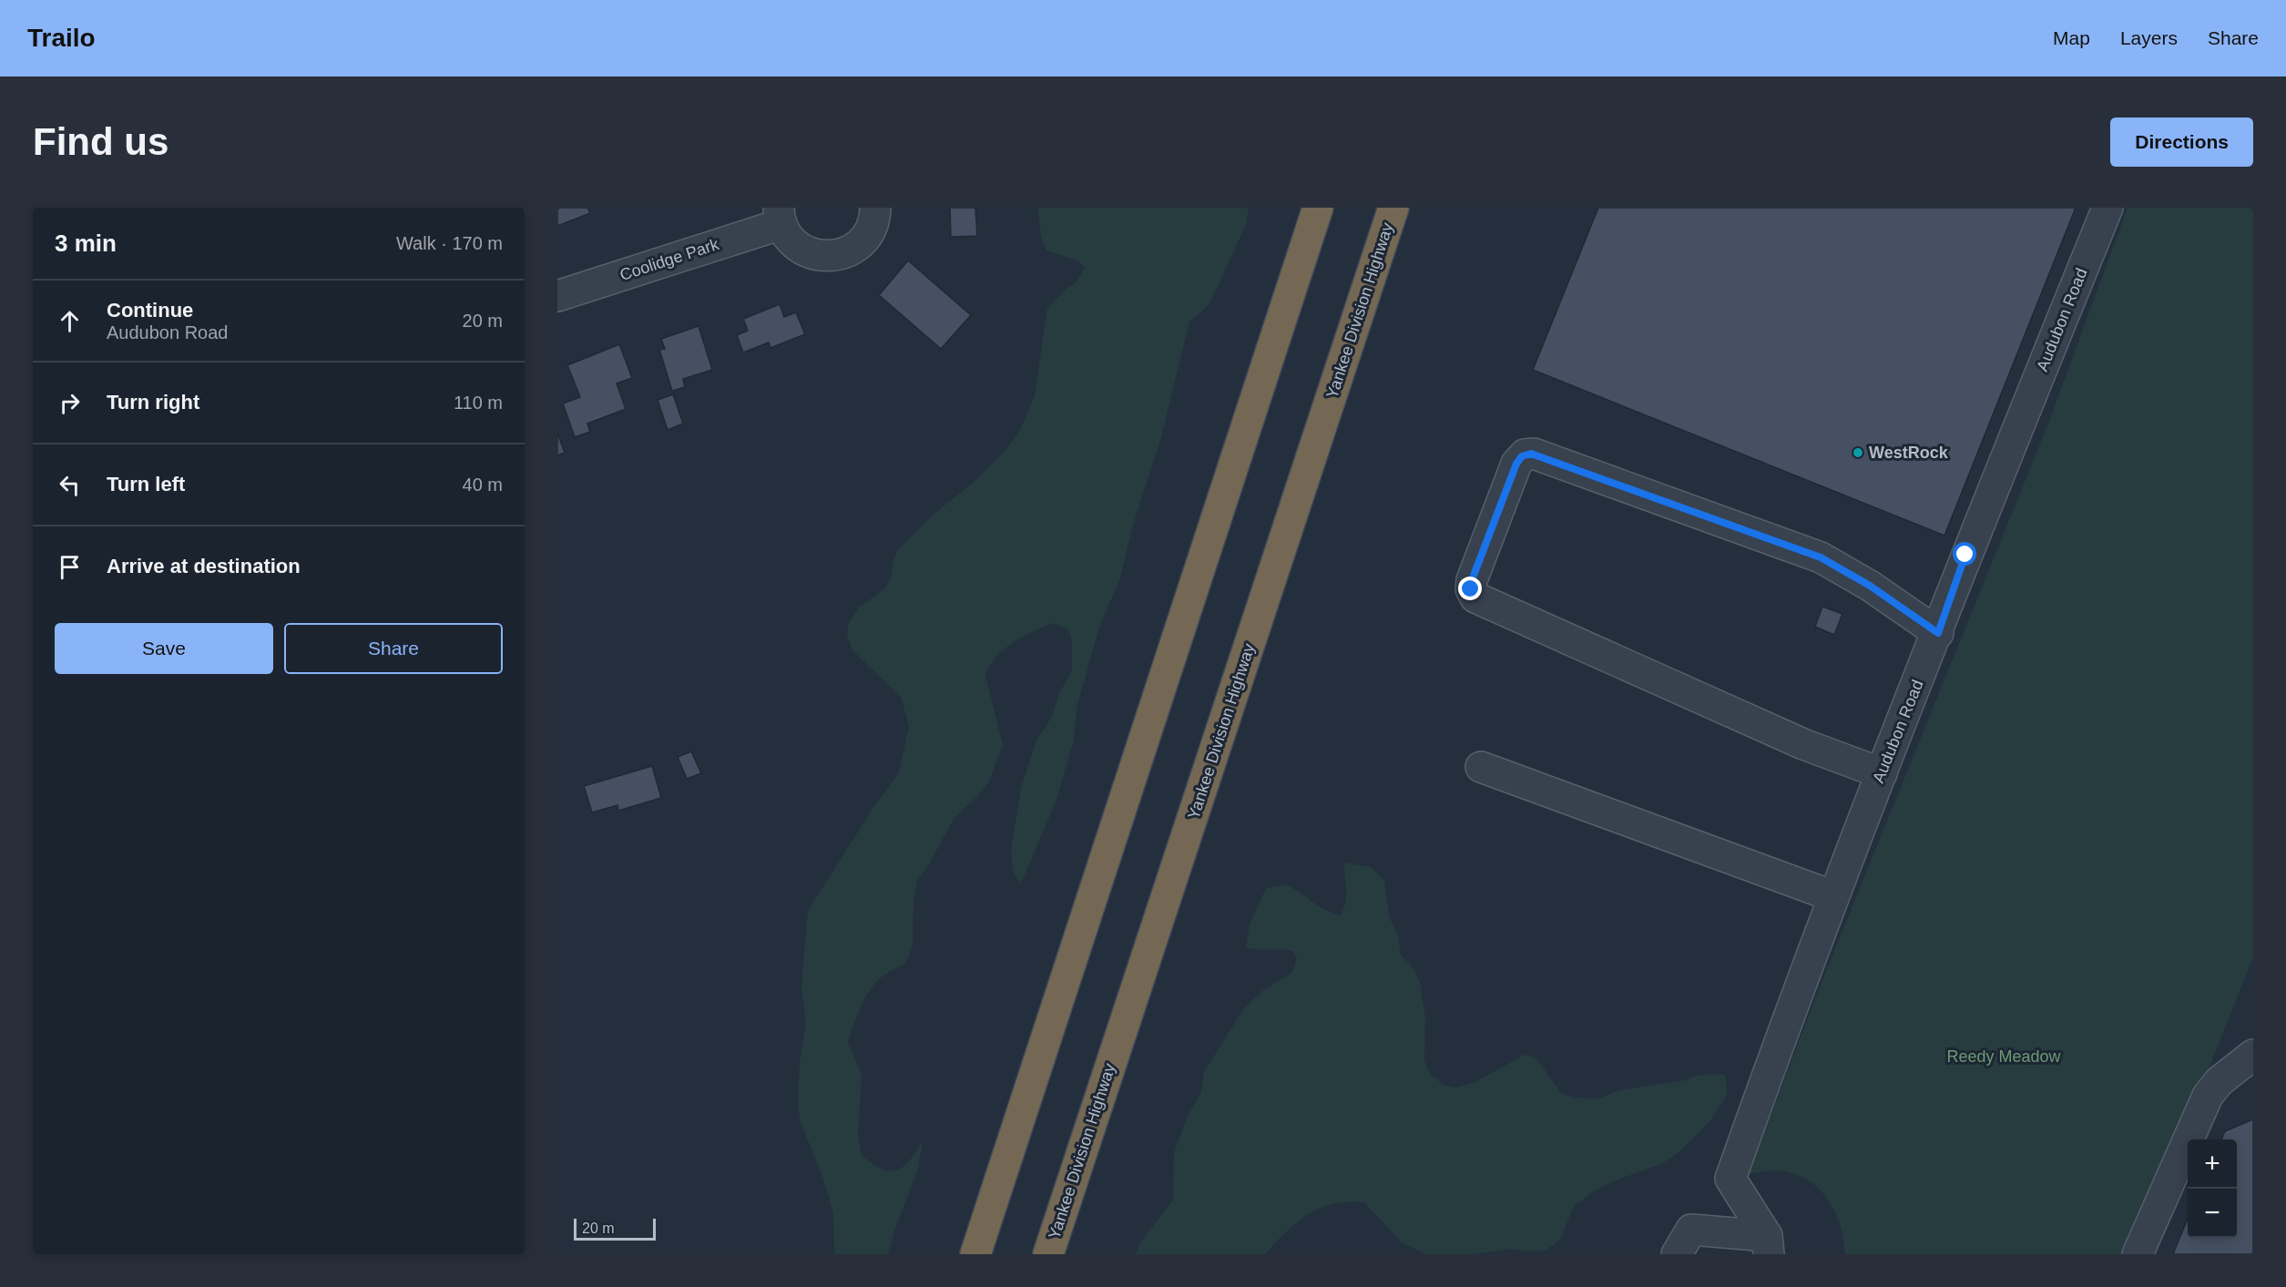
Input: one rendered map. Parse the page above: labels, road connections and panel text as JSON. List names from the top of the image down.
{
  "streets": {
    "highway": ["Yankee Division Highway"],
    "street": ["Coolidge Park", "Audubon Road"]
  },
  "parks": ["Reedy Meadow"],
  "places": ["WestRock"],
  "scale_bar": "20 m",
  "page": {
    "header": "Trailo",
    "nav": ["Map", "Layers", "Share"],
    "buttons": [
      "Directions",
      ["Save", "Share"]
    ],
    "title": "Find us",
    "heading": ["3 min", "Walk · 170 m"],
    "list": [
      ["Continue", "Audubon Road", "20 m"],
      ["Turn right", "110 m"],
      ["Turn left", "40 m"],
      "Arrive at destination"
    ],
    "map_buttons": ["+", "−"],
    "scale": "20 m"
  }
}
